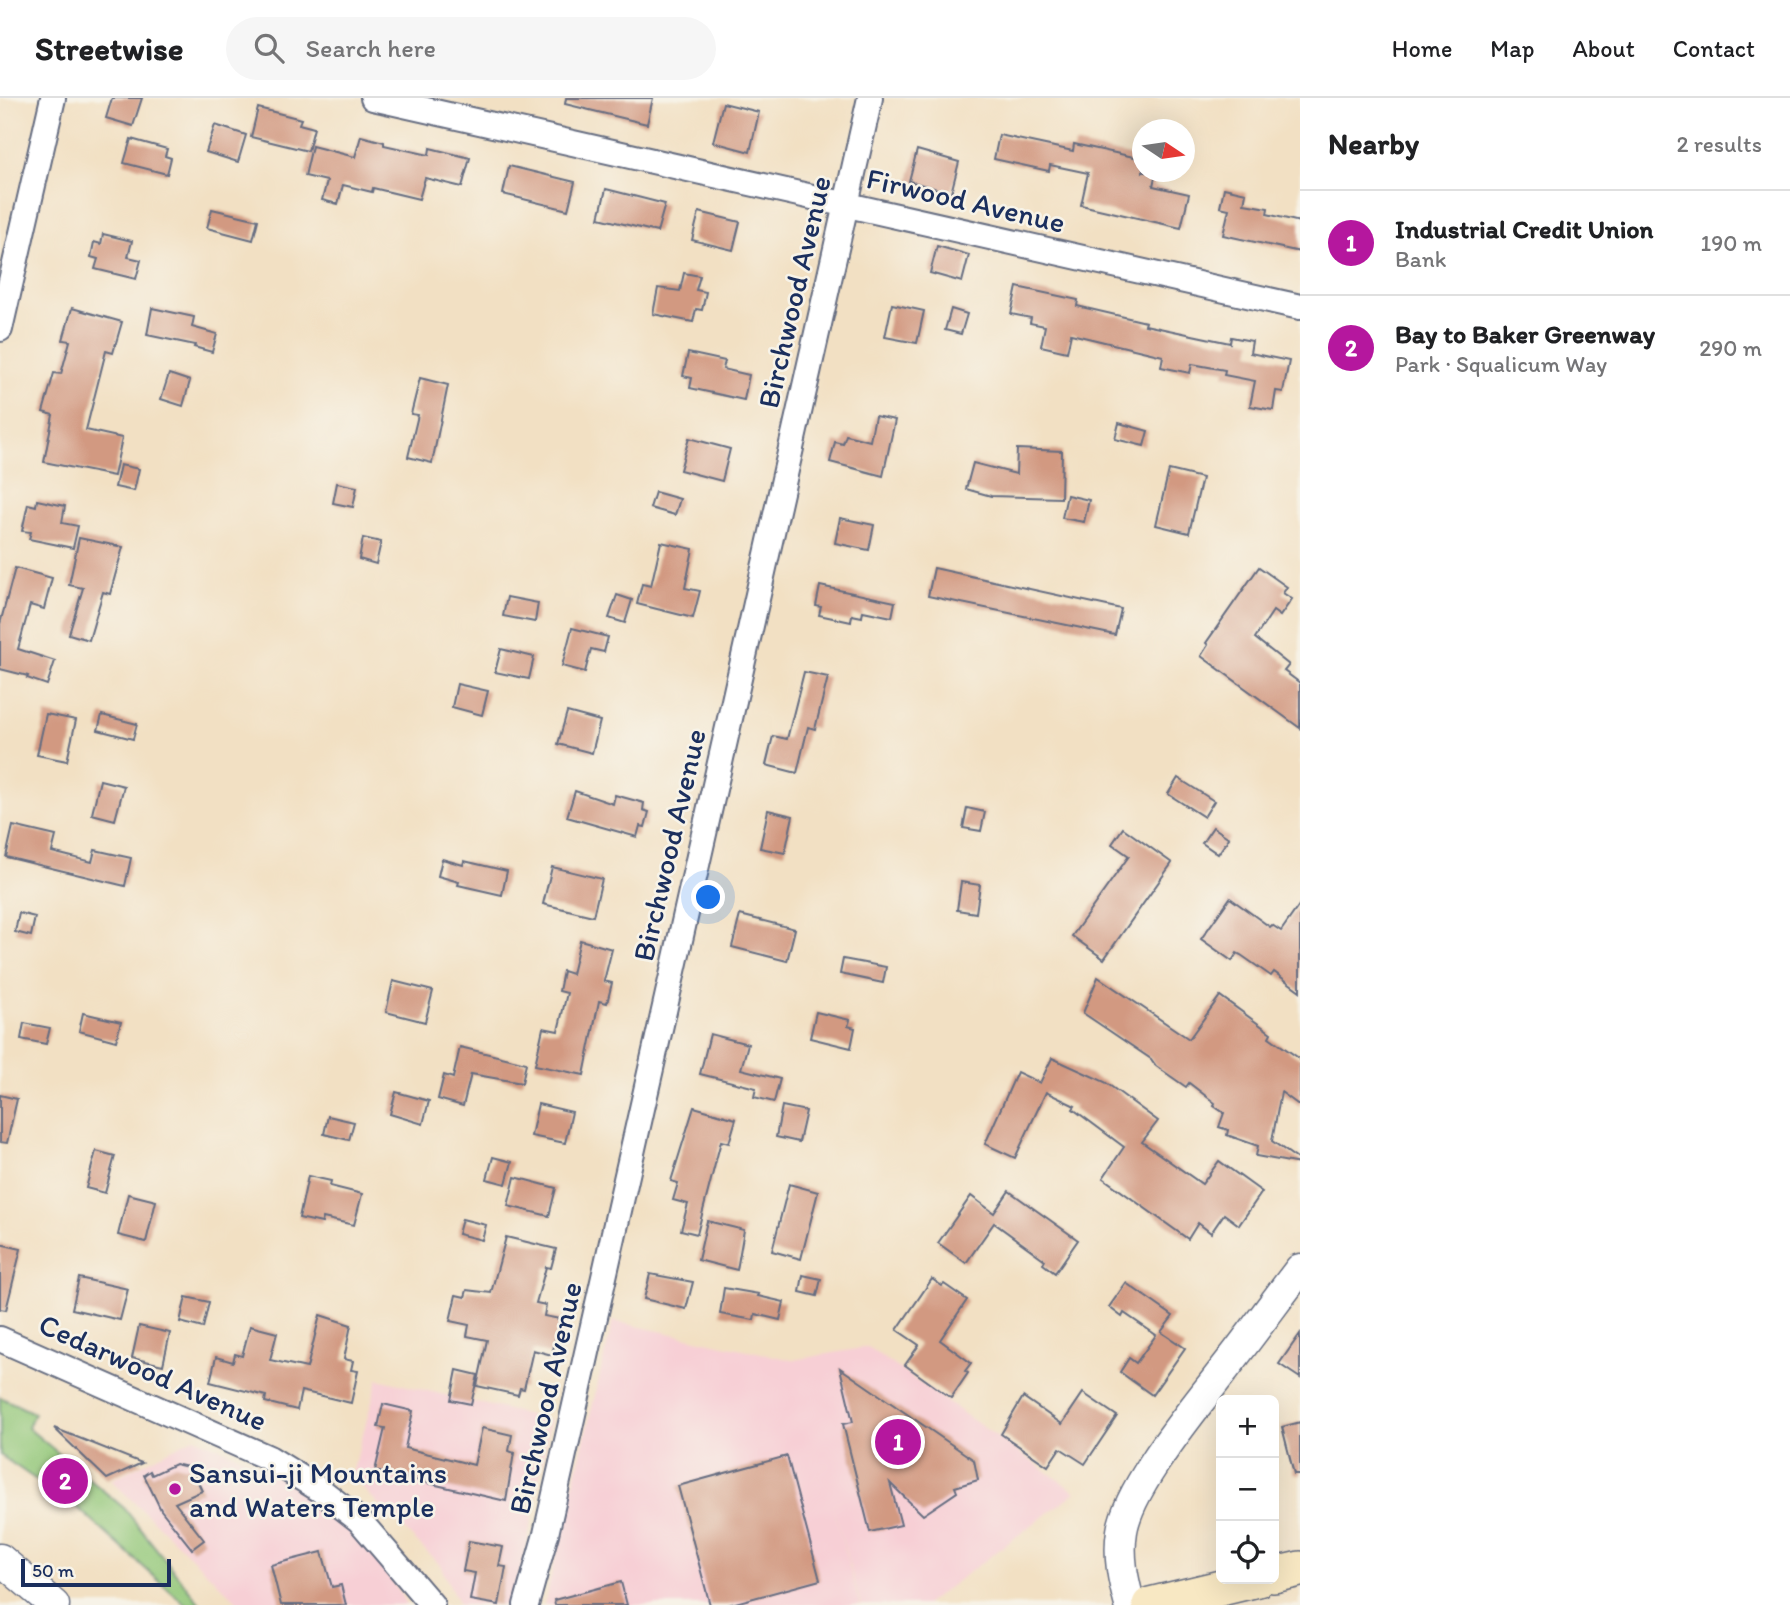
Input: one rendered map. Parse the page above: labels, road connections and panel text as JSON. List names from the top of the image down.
{
  "streets": {
    "street": ["Firwood Avenue", "Birchwood Avenue", "Cedarwood Avenue"]
  },
  "crossings": [
    ["Firwood Avenue", "Birchwood Avenue"]
  ],
  "places": ["Sansui-ji Mountains and Waters Temple"],
  "scale_bar": "50 m",
  "north": "right",
  "page": {
    "header": "Streetwise",
    "search": "Search here",
    "nav": [
      "Home",
      "Map",
      "About",
      "Contact"
    ],
    "heading": ["Nearby", "2 results"],
    "list": [
      {
        "mark": "1",
        "name": "Industrial Credit Union",
        "note": "Bank",
        "value": "190 m"
      },
      {
        "mark": "2",
        "name": "Bay to Baker Greenway",
        "note": "Park · Squalicum Way",
        "value": "290 m"
      }
    ],
    "map_buttons": ["+", "−"],
    "pins": ["1", "2"],
    "scale": "50 m"
  }
}
